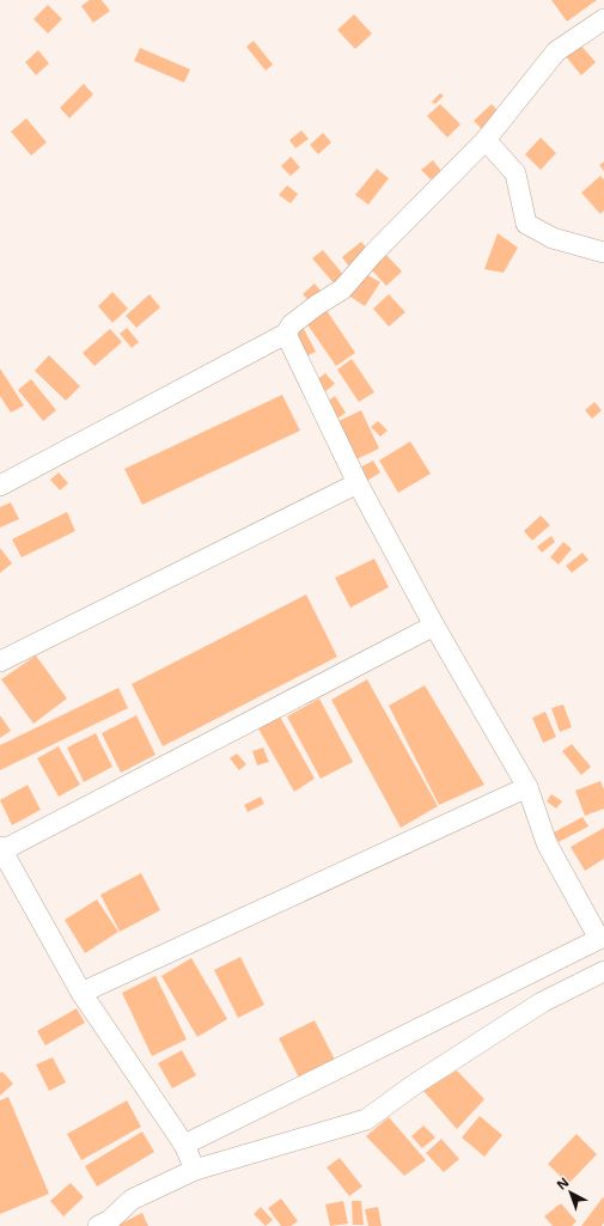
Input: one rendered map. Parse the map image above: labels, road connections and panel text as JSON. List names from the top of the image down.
{
  "north": "top left"
}
